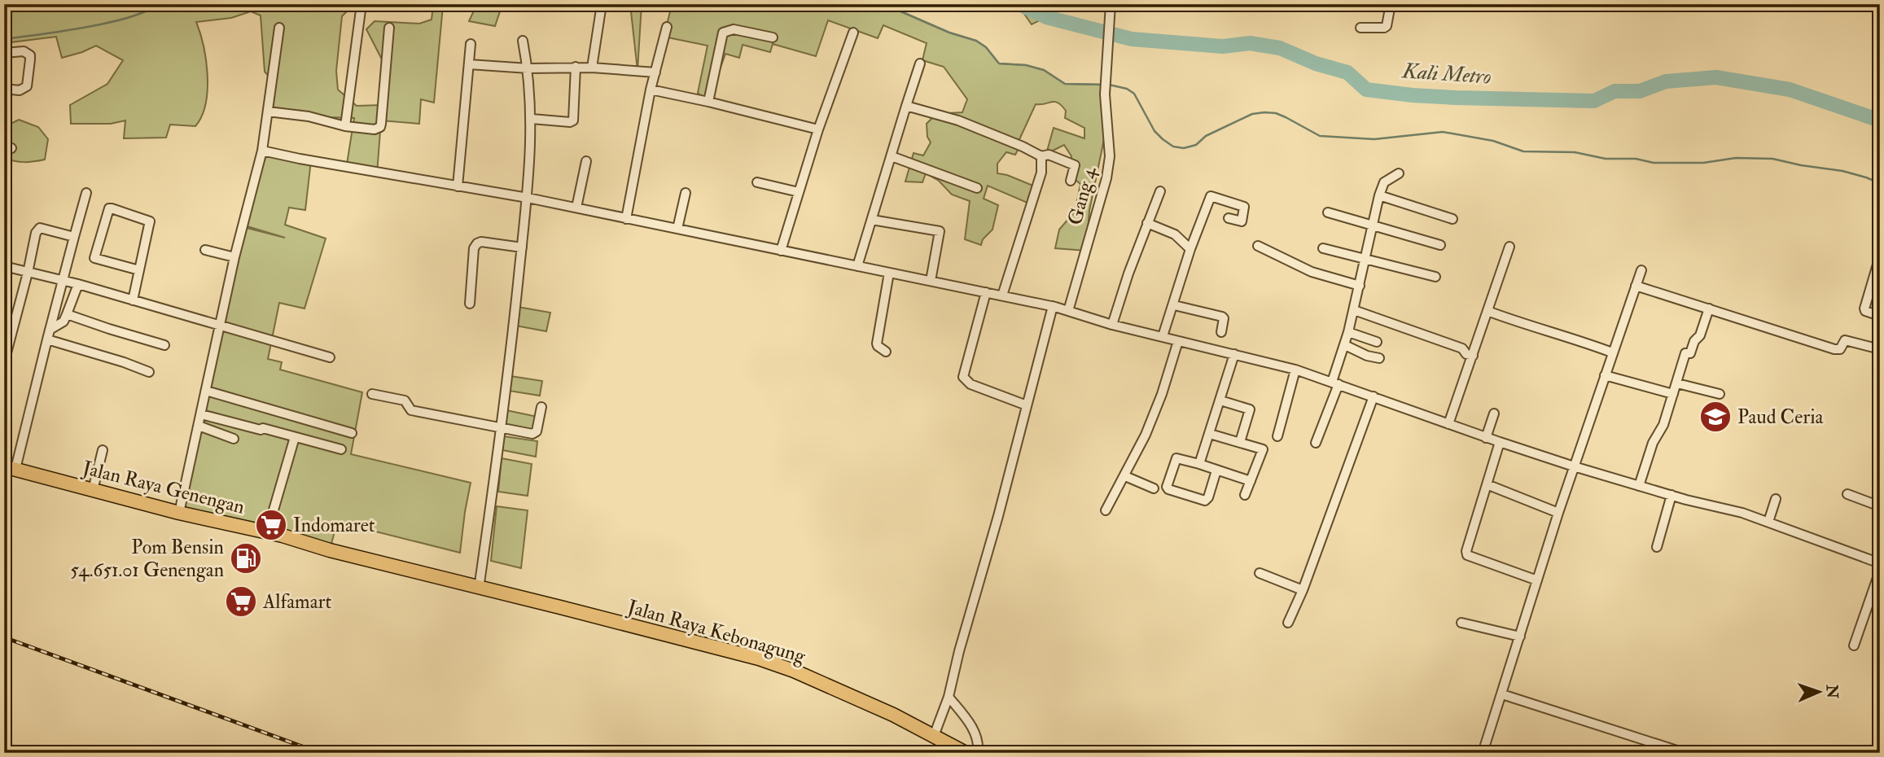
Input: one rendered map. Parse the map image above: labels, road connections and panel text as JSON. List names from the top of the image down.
{
  "streets": {
    "highway": ["Jalan Raya Genengan", "Jalan Raya Kebonagung"],
    "street": ["Gang 4"]
  },
  "crossings": [
    ["Jalan Raya Genengan", "Jalan Raya Kebonagung"]
  ],
  "water": ["Kali Metro"],
  "places": {
    "school or university": ["Paud Ceria"],
    "supermarket": ["Indomaret", "Alfamart"],
    "fuel station": ["Pom Bensin 54.651.01 Genengan"]
  },
  "north": "right"
}
